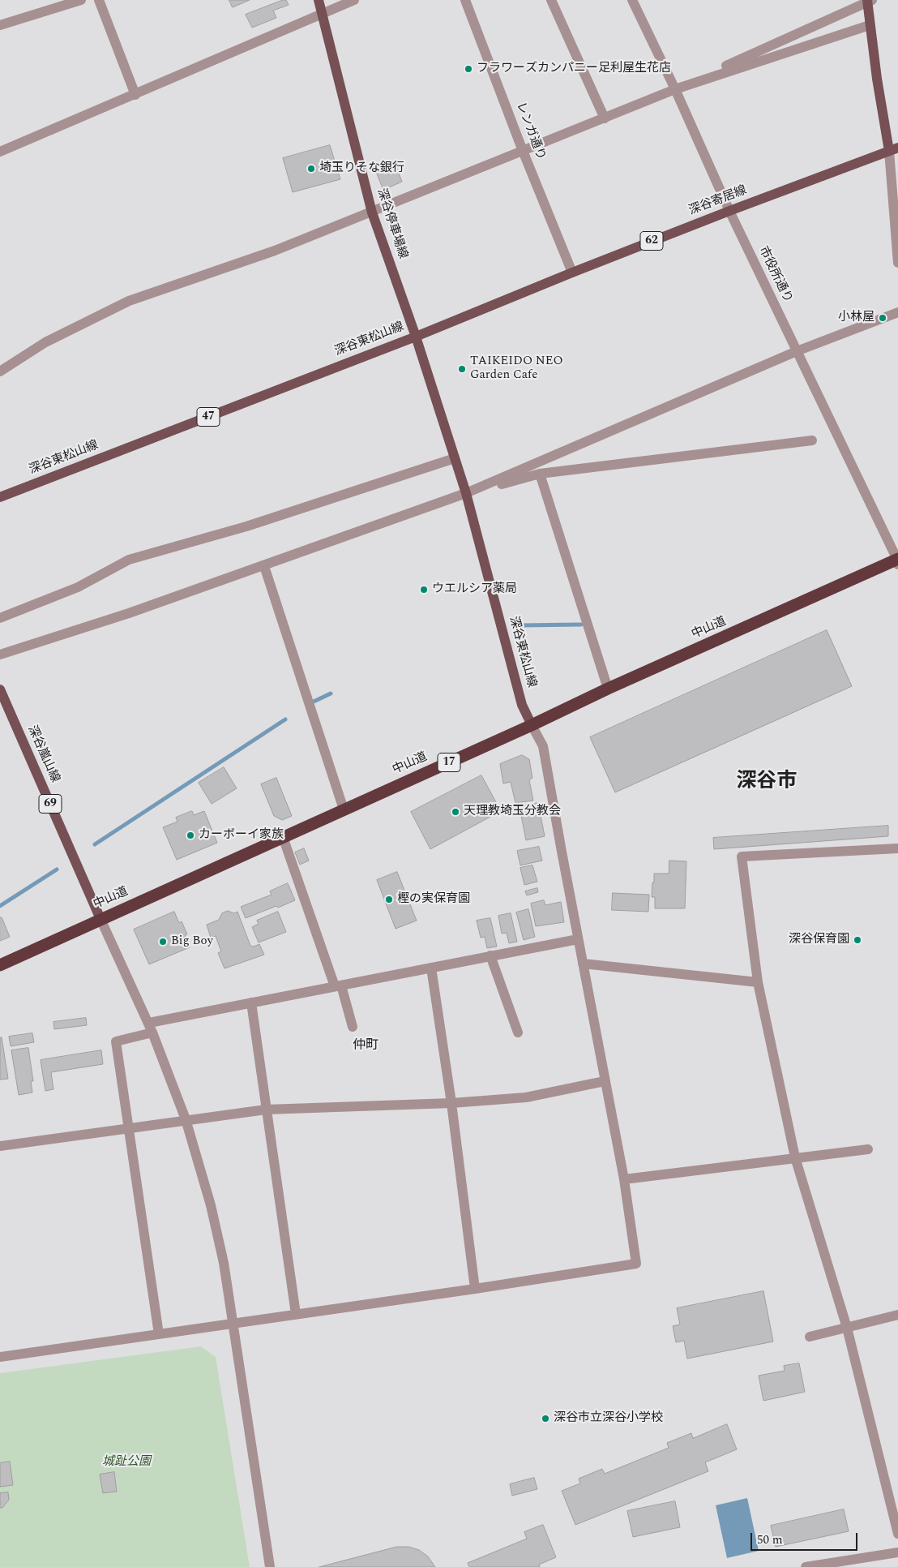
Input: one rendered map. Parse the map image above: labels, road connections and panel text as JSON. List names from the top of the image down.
{
  "streets": {
    "highway": ["中山道", "17"],
    "main road": [
      "深谷寄居線",
      "深谷停車場線",
      "62",
      "深谷東松山線",
      "47",
      "深谷嵐山線",
      "69"
    ],
    "street": ["レンガ通り", "市役所通り"]
  },
  "crossings": [
    ["レンガ通り", "深谷寄居線"],
    ["深谷寄居線", "深谷停車場線"],
    ["深谷寄居線", "市役所通り"],
    ["深谷寄居線", "深谷東松山線"],
    ["深谷停車場線", "深谷東松山線"],
    ["市役所通り", "中山道"],
    ["深谷東松山線", "中山道"],
    ["中山道", "深谷嵐山線"]
  ],
  "districts": ["深谷市", "仲町"],
  "parks": ["城趾公園"],
  "places": [
    "フラワーズカンパニー足利屋生花店",
    "埼玉りそな銀行",
    "小林屋",
    "TAIKEIDO NEO Garden Cafe",
    "ウエルシア薬局",
    "天理教埼玉分教会",
    "カーボーイ家族",
    "樫の実保育園",
    "深谷保育園",
    "Big Boy",
    "深谷市立深谷小学校"
  ],
  "scale_bar": "50 m"
}
